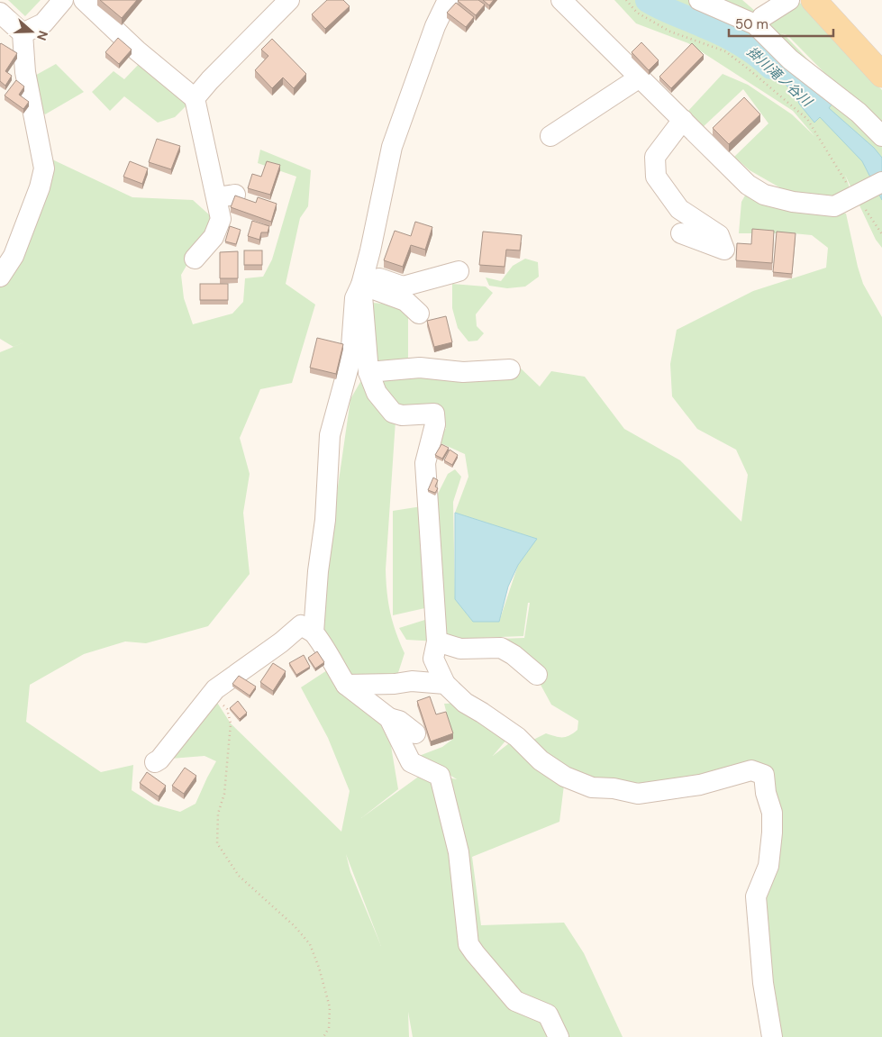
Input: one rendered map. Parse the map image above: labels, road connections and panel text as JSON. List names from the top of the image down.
{
  "water": ["掛川滝ノ谷川"],
  "scale_bar": "50 m",
  "north": "right"
}
